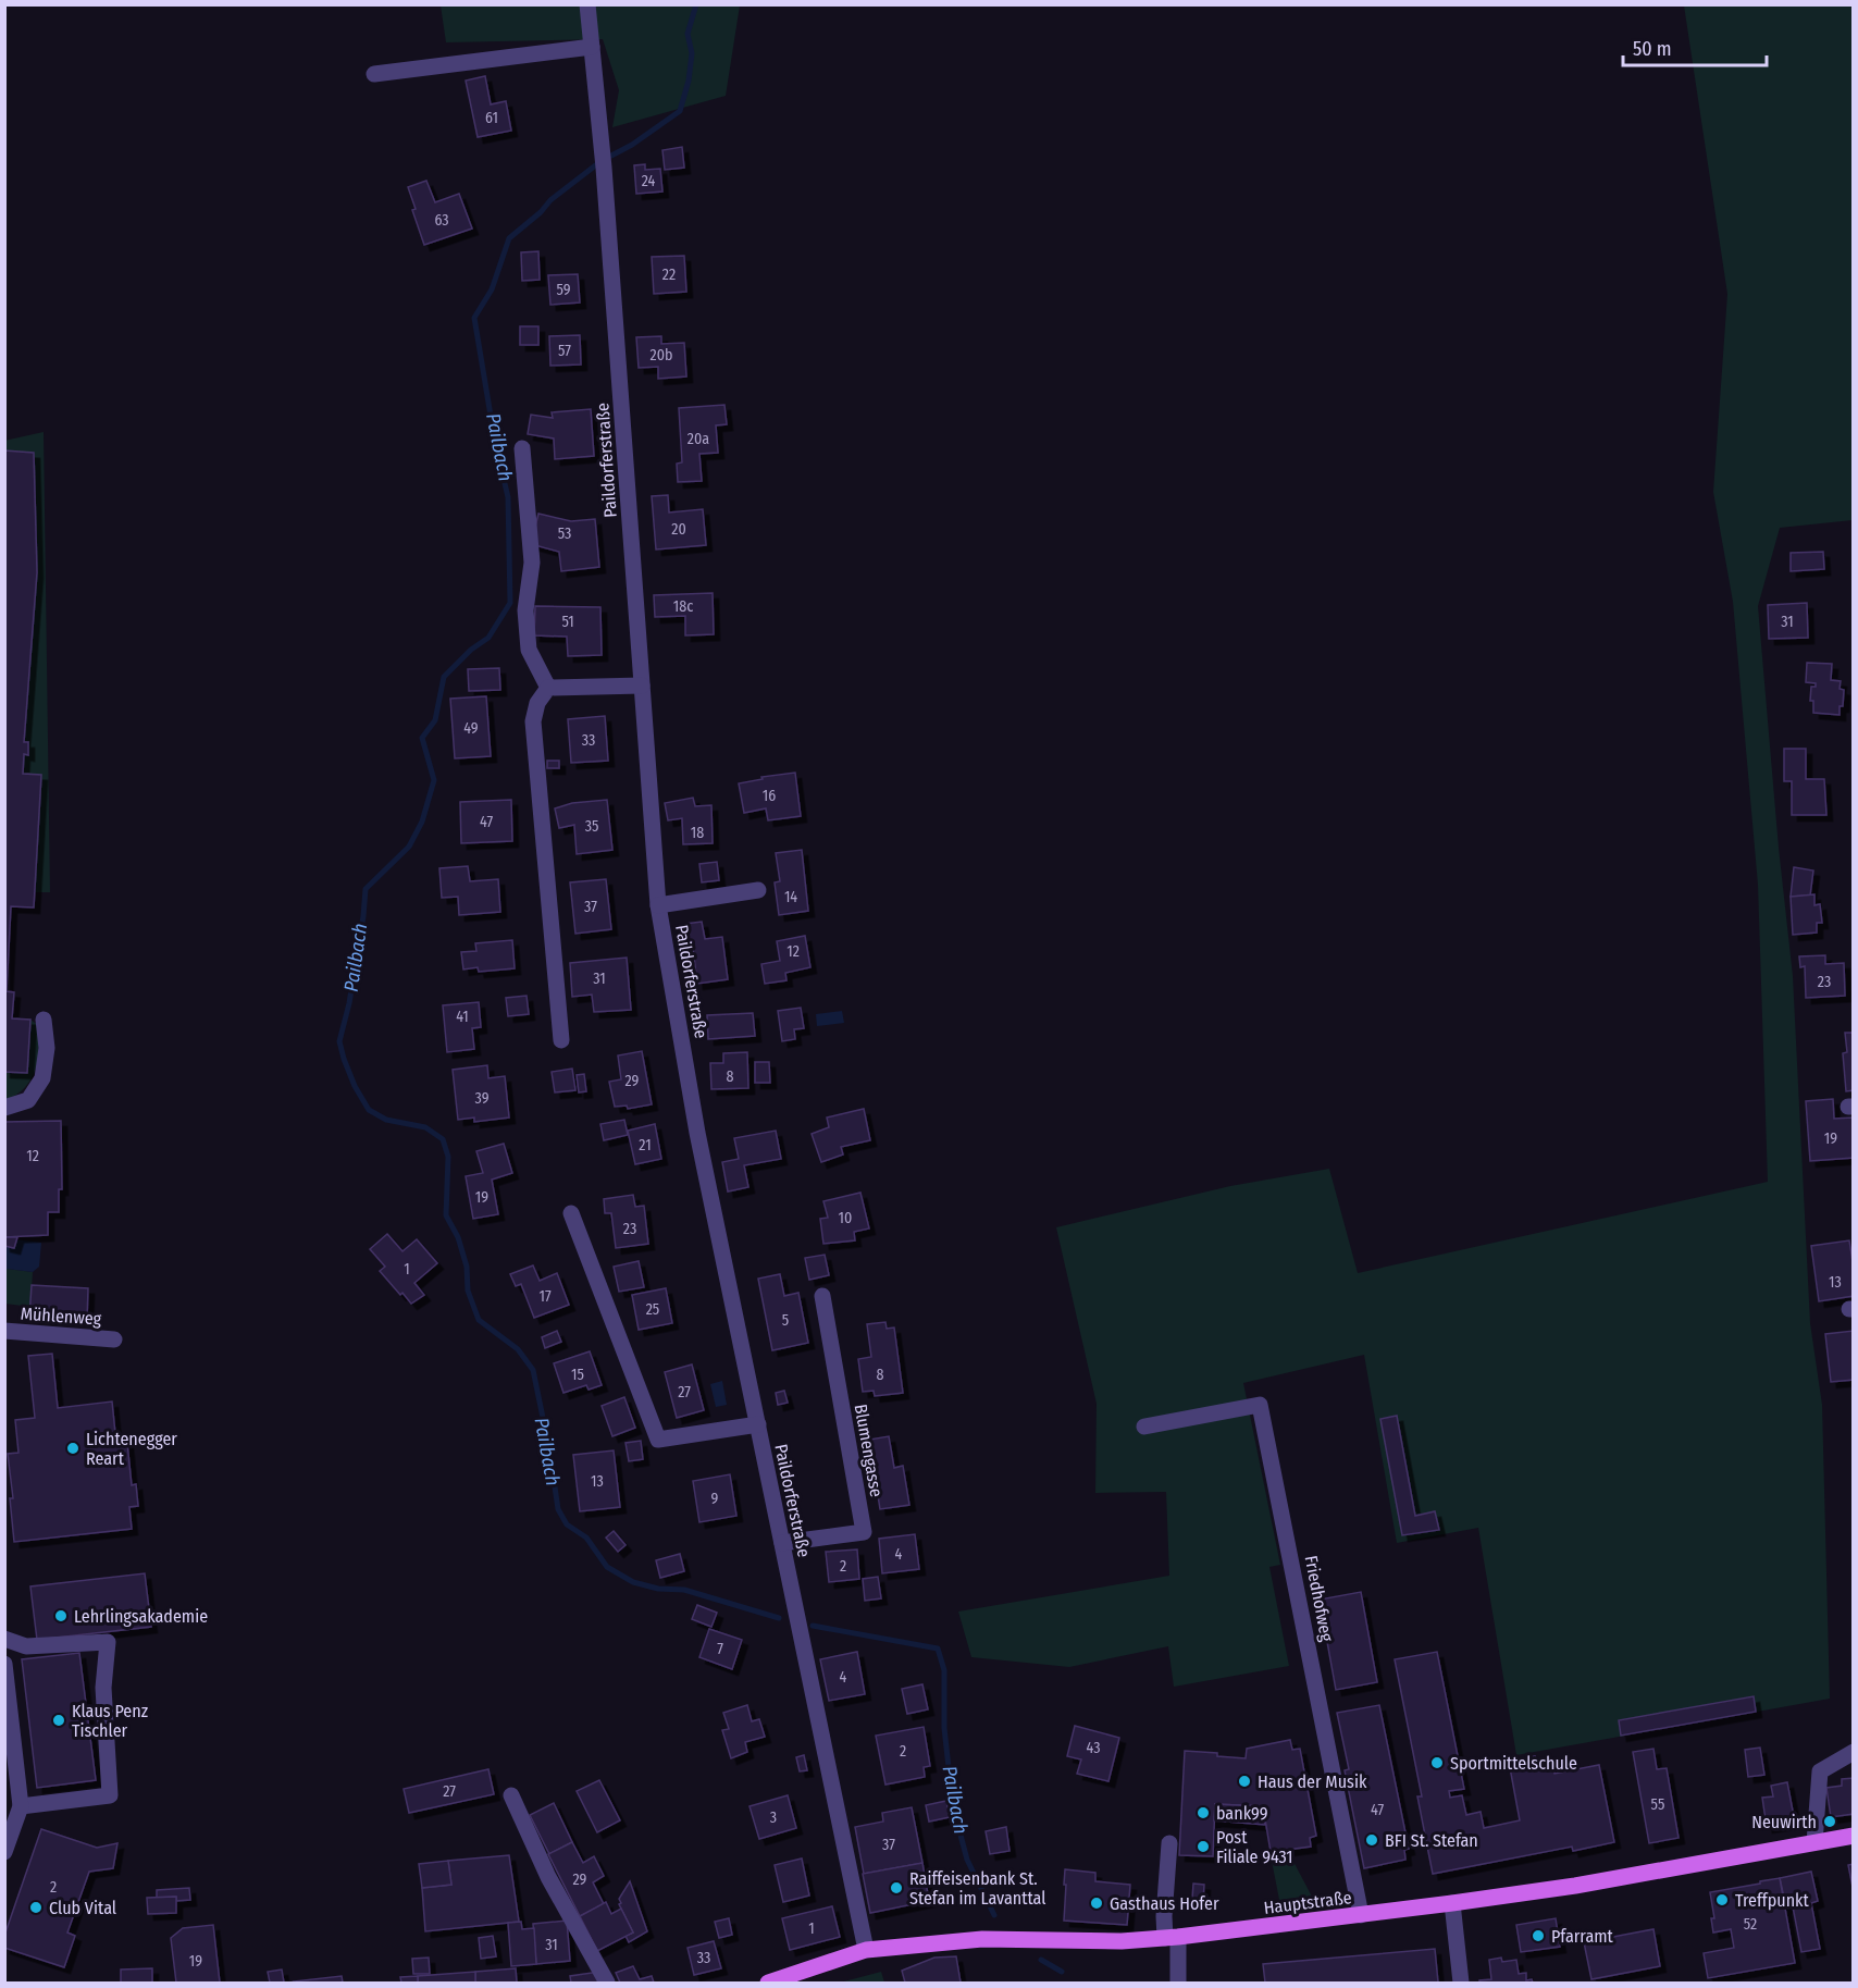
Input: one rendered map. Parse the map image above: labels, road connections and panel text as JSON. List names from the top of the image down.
{
  "streets": {
    "main road": ["Hauptstraße"],
    "street": [
      "Paildorferstraße",
      "Mühlenweg",
      "Blumengasse",
      "Friedhofweg"
    ]
  },
  "crossings": [
    ["Paildorferstraße", "Blumengasse"],
    ["Paildorferstraße", "Hauptstraße"],
    ["Friedhofweg", "Hauptstraße"]
  ],
  "water": ["Pailbach"],
  "places": [
    "Lichtenegger Reart",
    "Lehrlingsakademie",
    "Klaus Penz Tischler",
    "Sportmittelschule",
    "Haus der Musik",
    "bank99",
    "Neuwirth",
    "BFI St. Stefan",
    "Post Filiale 9431",
    "Raiffeisenbank St. Stefan im Lavanttal",
    "Treffpunkt",
    "Gasthaus Hofer",
    "Club Vital",
    "Pfarramt"
  ],
  "house_numbers": [
    "61",
    "24",
    "63",
    "22",
    "59",
    "57",
    "20b",
    "20a",
    "20",
    "53",
    "18c",
    "51",
    "31",
    "49",
    "33",
    "16",
    "47",
    "35",
    "18",
    "14",
    "37",
    "12",
    "31",
    "23",
    "41",
    "8",
    "29",
    "39",
    "19",
    "21",
    "12",
    "19",
    "10",
    "23",
    "1",
    "13",
    "17",
    "25",
    "5",
    "15",
    "8",
    "27",
    "13",
    "9",
    "4",
    "2",
    "7",
    "4",
    "43",
    "2",
    "27",
    "55",
    "47",
    "3",
    "37",
    "29",
    "2",
    "52",
    "1",
    "31",
    "33",
    "19"
  ],
  "scale_bar": "50 m"
}
